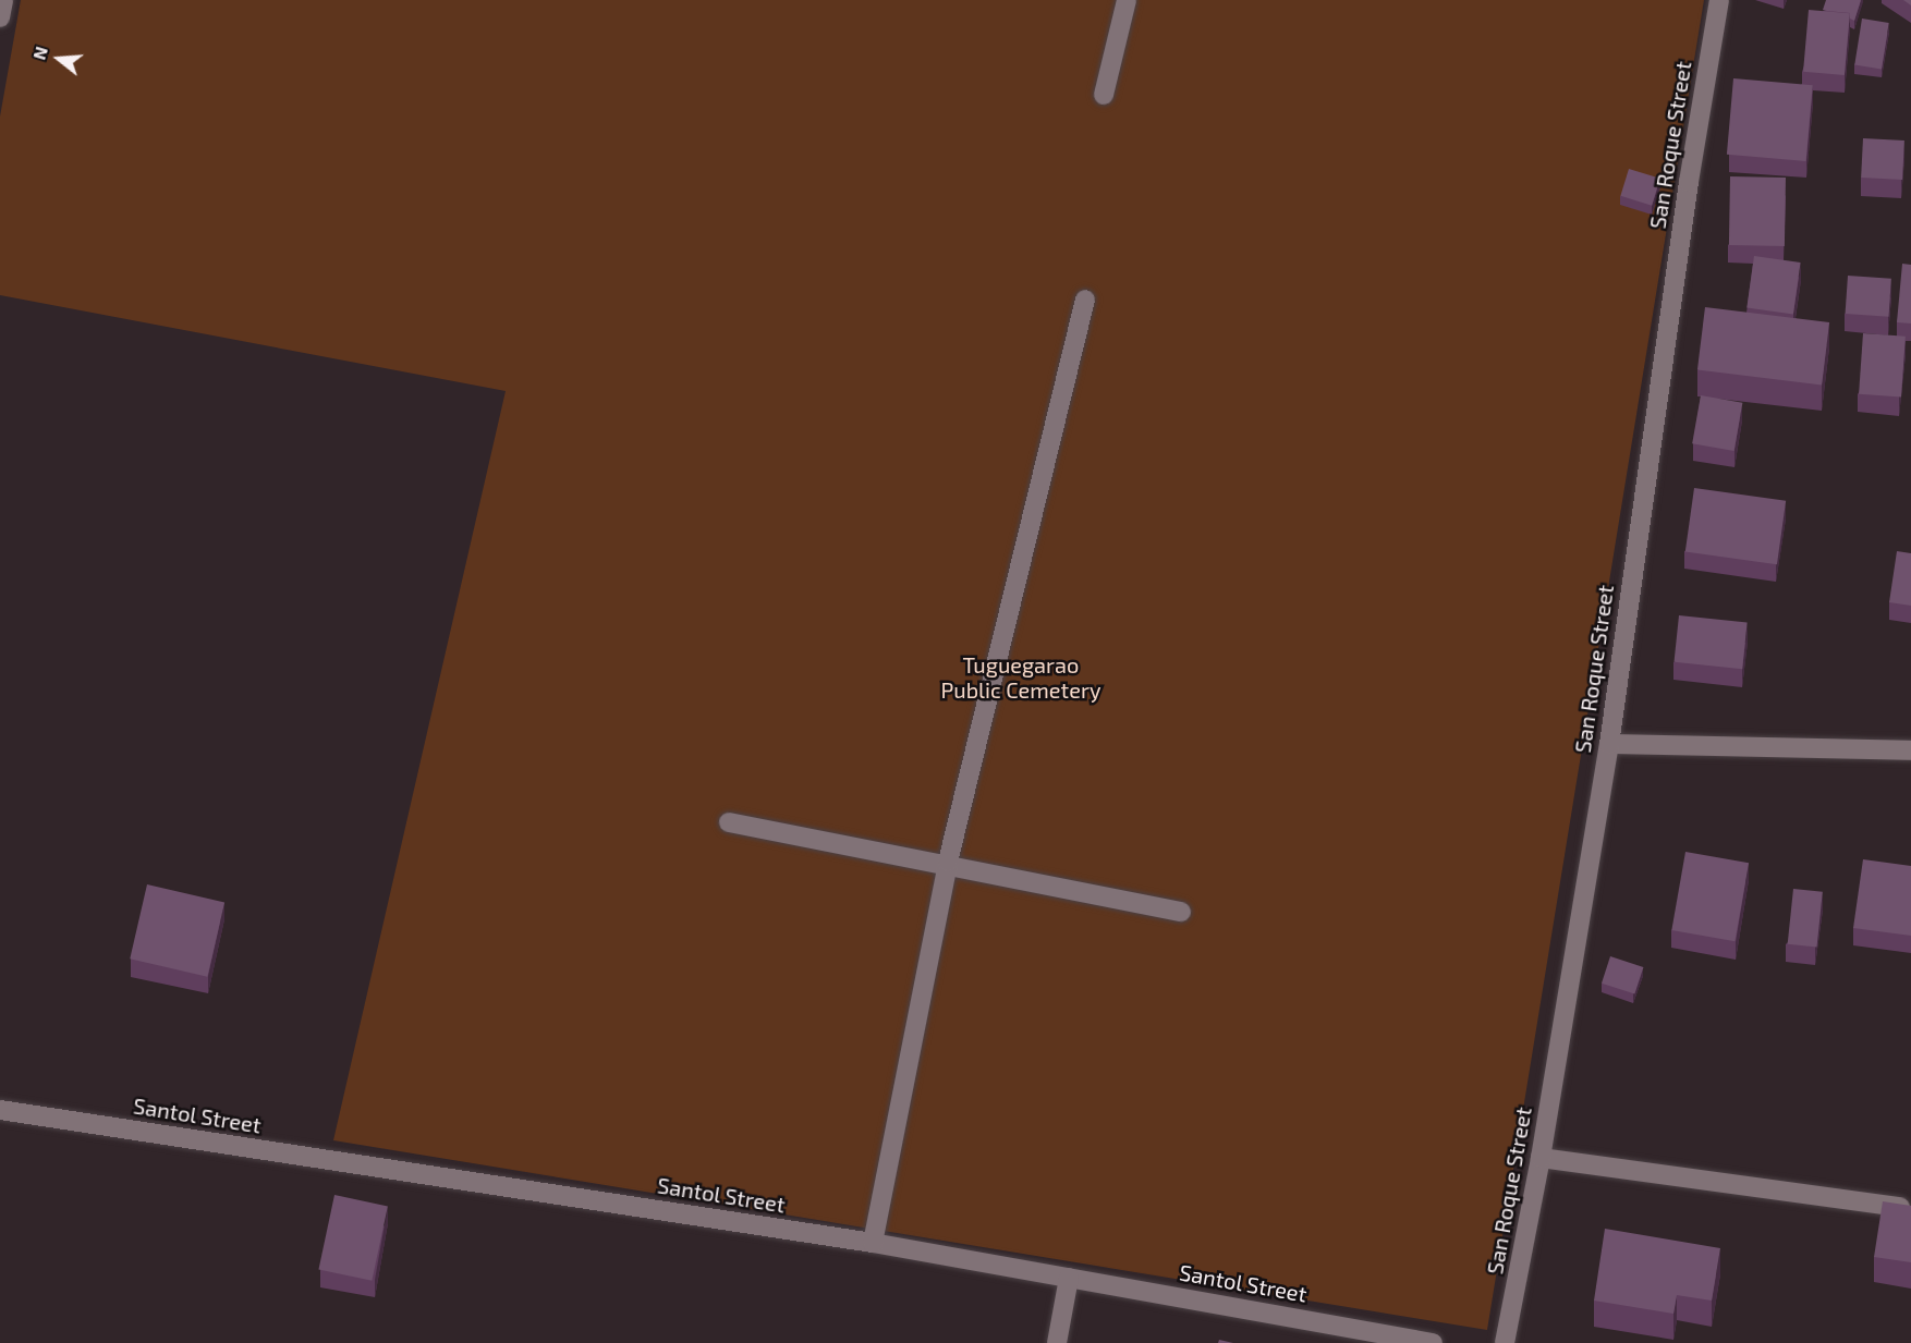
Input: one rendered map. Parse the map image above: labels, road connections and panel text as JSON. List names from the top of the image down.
{
  "streets": {
    "street": ["San Roque Street", "Santol Street"]
  },
  "parks": ["Tuguegarao Public Cemetery"],
  "north": "left"
}
